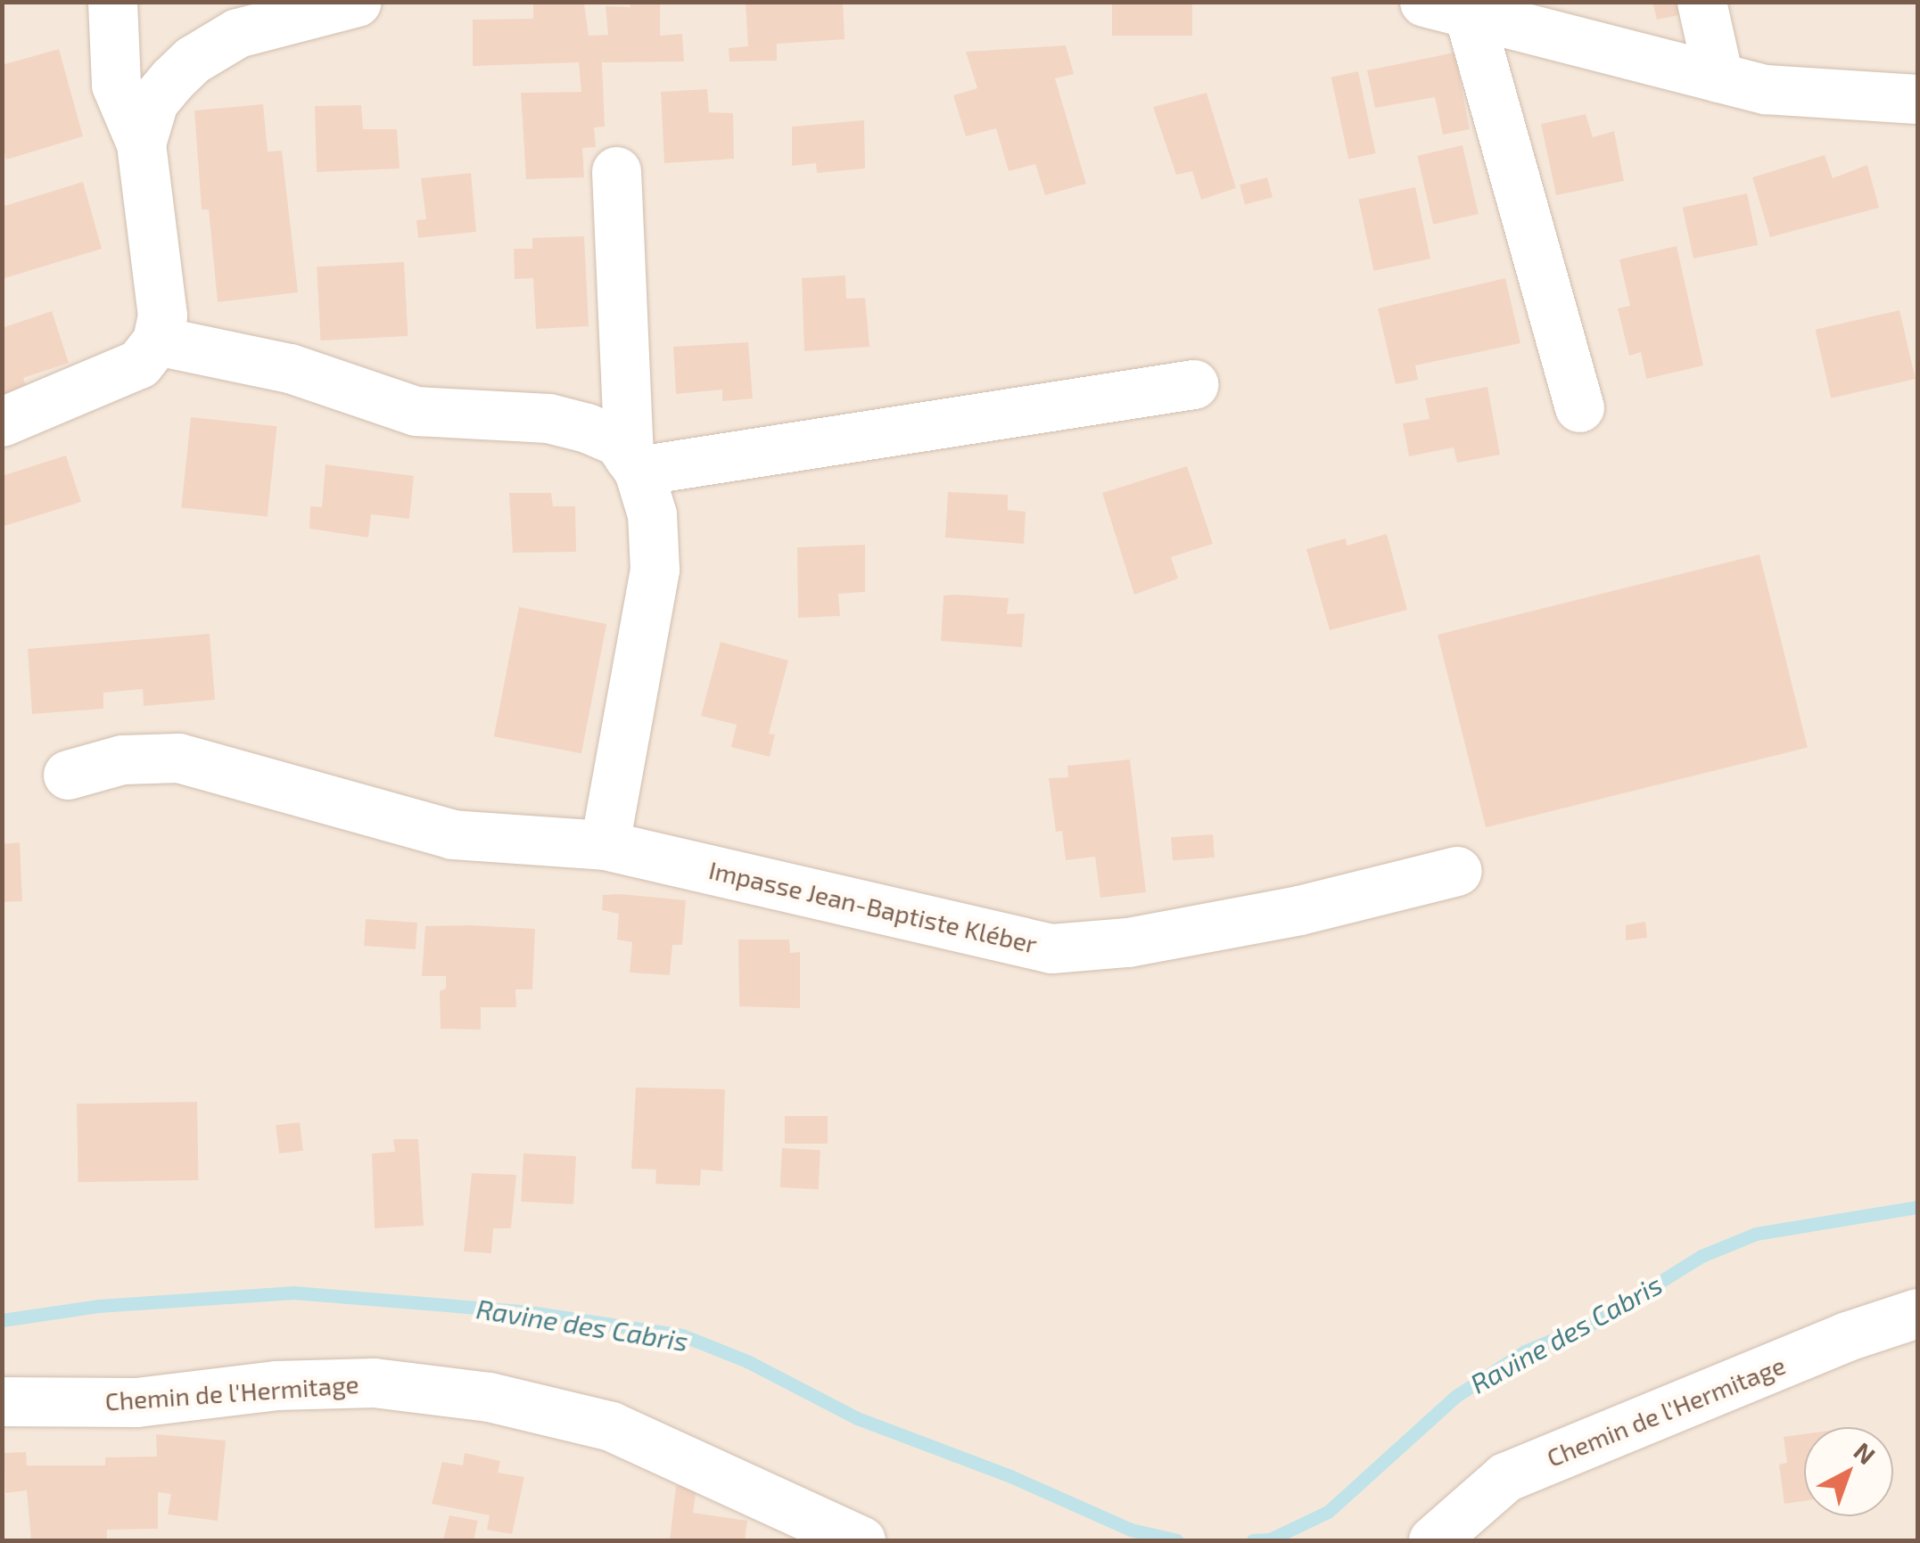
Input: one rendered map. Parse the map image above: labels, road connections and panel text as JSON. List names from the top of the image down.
{
  "streets": {
    "street": ["Impasse Jean-Baptiste Kléber", "Chemin de l'Hermitage"]
  },
  "water": ["Ravine des Cabris"],
  "north": "top right"
}
